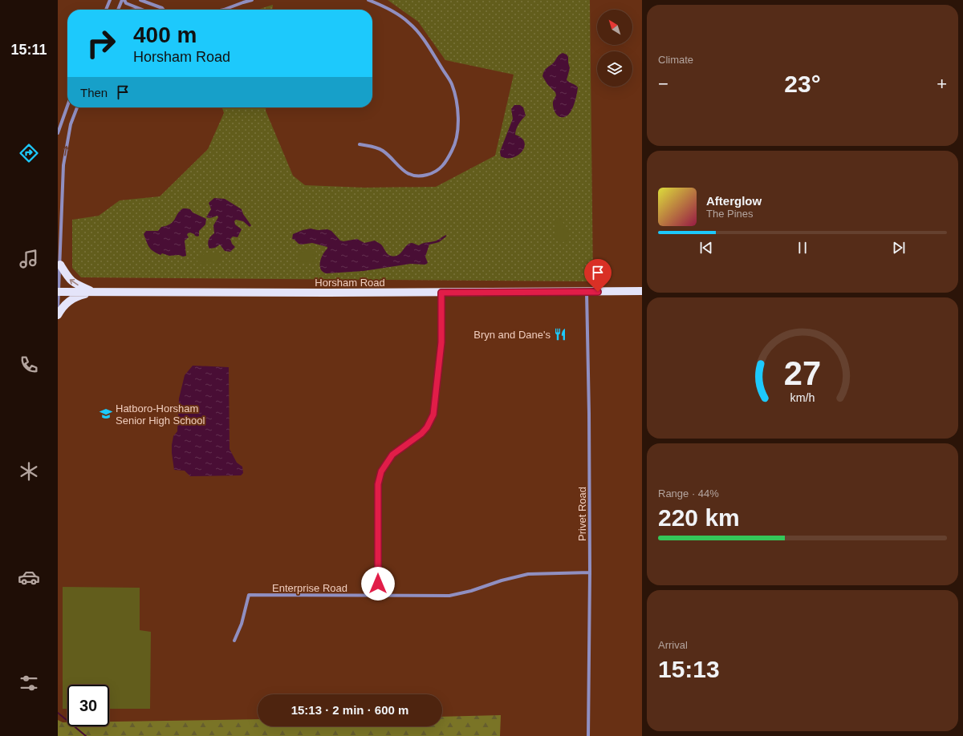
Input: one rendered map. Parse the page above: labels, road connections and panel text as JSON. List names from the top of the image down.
{
  "streets": {
    "main road": ["Horsham Road"],
    "street": ["Privet Road", "Enterprise Road"]
  },
  "crossings": [
    ["Horsham Road", "Privet Road"],
    ["Privet Road", "Enterprise Road"]
  ],
  "places": {
    "restaurant": ["Bryn and Dane's"],
    "school or university": ["Hatboro-Horsham Senior High School"]
  },
  "north": "top left",
  "page": {
    "tabs": "15:11",
    "tile": [
      "Climate",
      ["Range · 44%", "220 km"],
      ["Arrival", "15:13"]
    ],
    "turn": ["400 m", "Horsham Road"],
    "heat": ["−", "23°", "+"],
    "then": "Then",
    "song": ["Afterglow", "The Pines"],
    "limit": "30",
    "trip": "15:13 · 2 min · 600 m",
    "gauge": ["27", "km/h"]
  }
}
